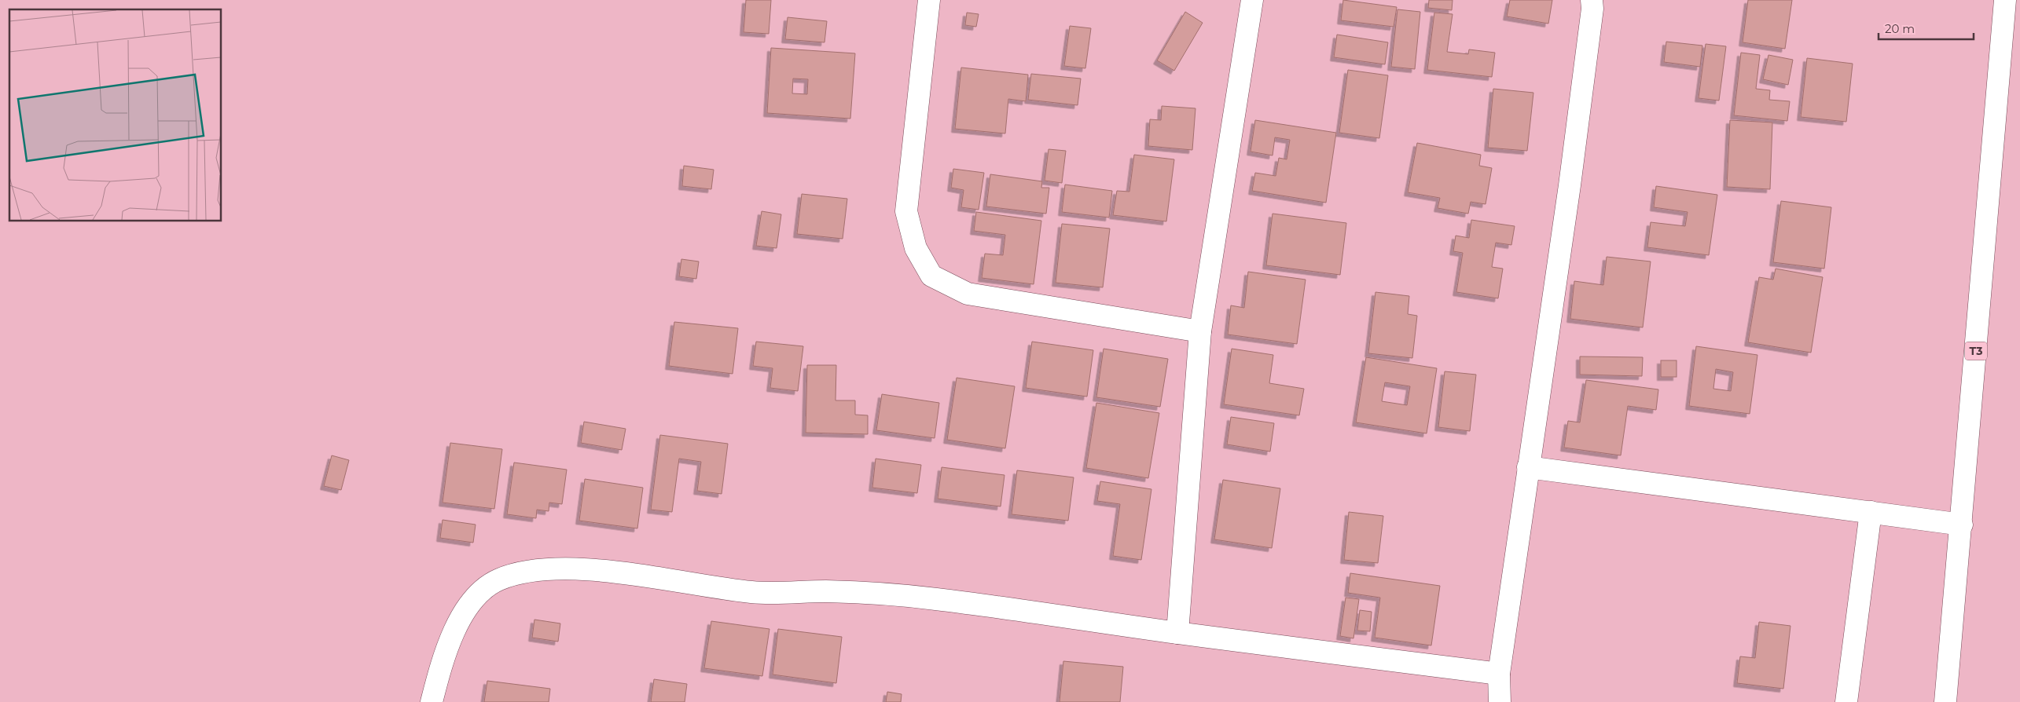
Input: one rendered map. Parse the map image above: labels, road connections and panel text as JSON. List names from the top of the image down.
{
  "streets": {
    "main road": ["T3"]
  },
  "scale_bar": "20 m"
}
